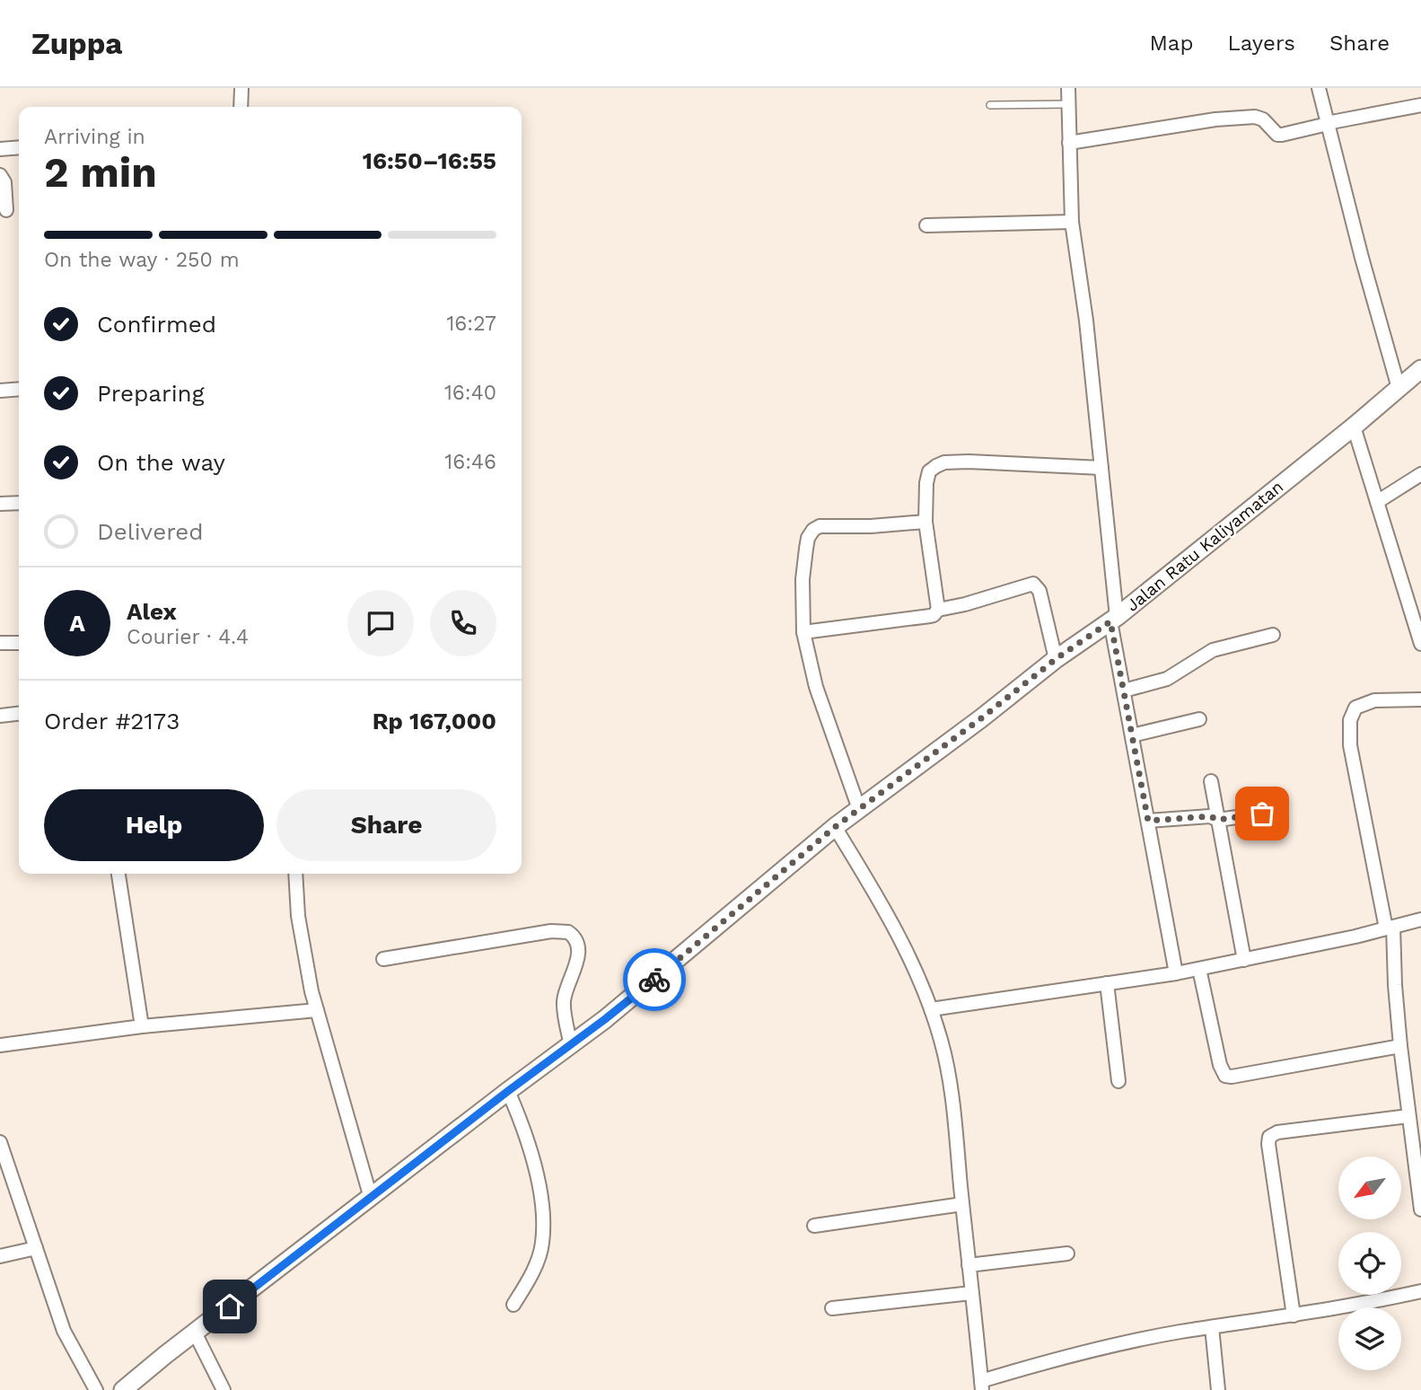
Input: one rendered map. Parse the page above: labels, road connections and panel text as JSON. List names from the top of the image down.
{
  "streets": {
    "main road": ["Jalan Ratu Kaliyamatan"]
  },
  "north": "bottom left",
  "page": {
    "header": "Zuppa",
    "nav": ["Map", "Layers", "Share"],
    "heading": ["2 min", "Arriving in", "16:50–16:55"],
    "panel": [
      "Alex",
      "Courier · 4.4",
      "Order #2173",
      "Rp 167,000"
    ],
    "bar": "On the way · 250 m",
    "list": [
      ["Confirmed", "16:27"],
      ["Preparing", "16:40"],
      ["On the way", "16:46"],
      "Delivered"
    ],
    "round": "A",
    "buttons": ["Help", "Share"]
  }
}
